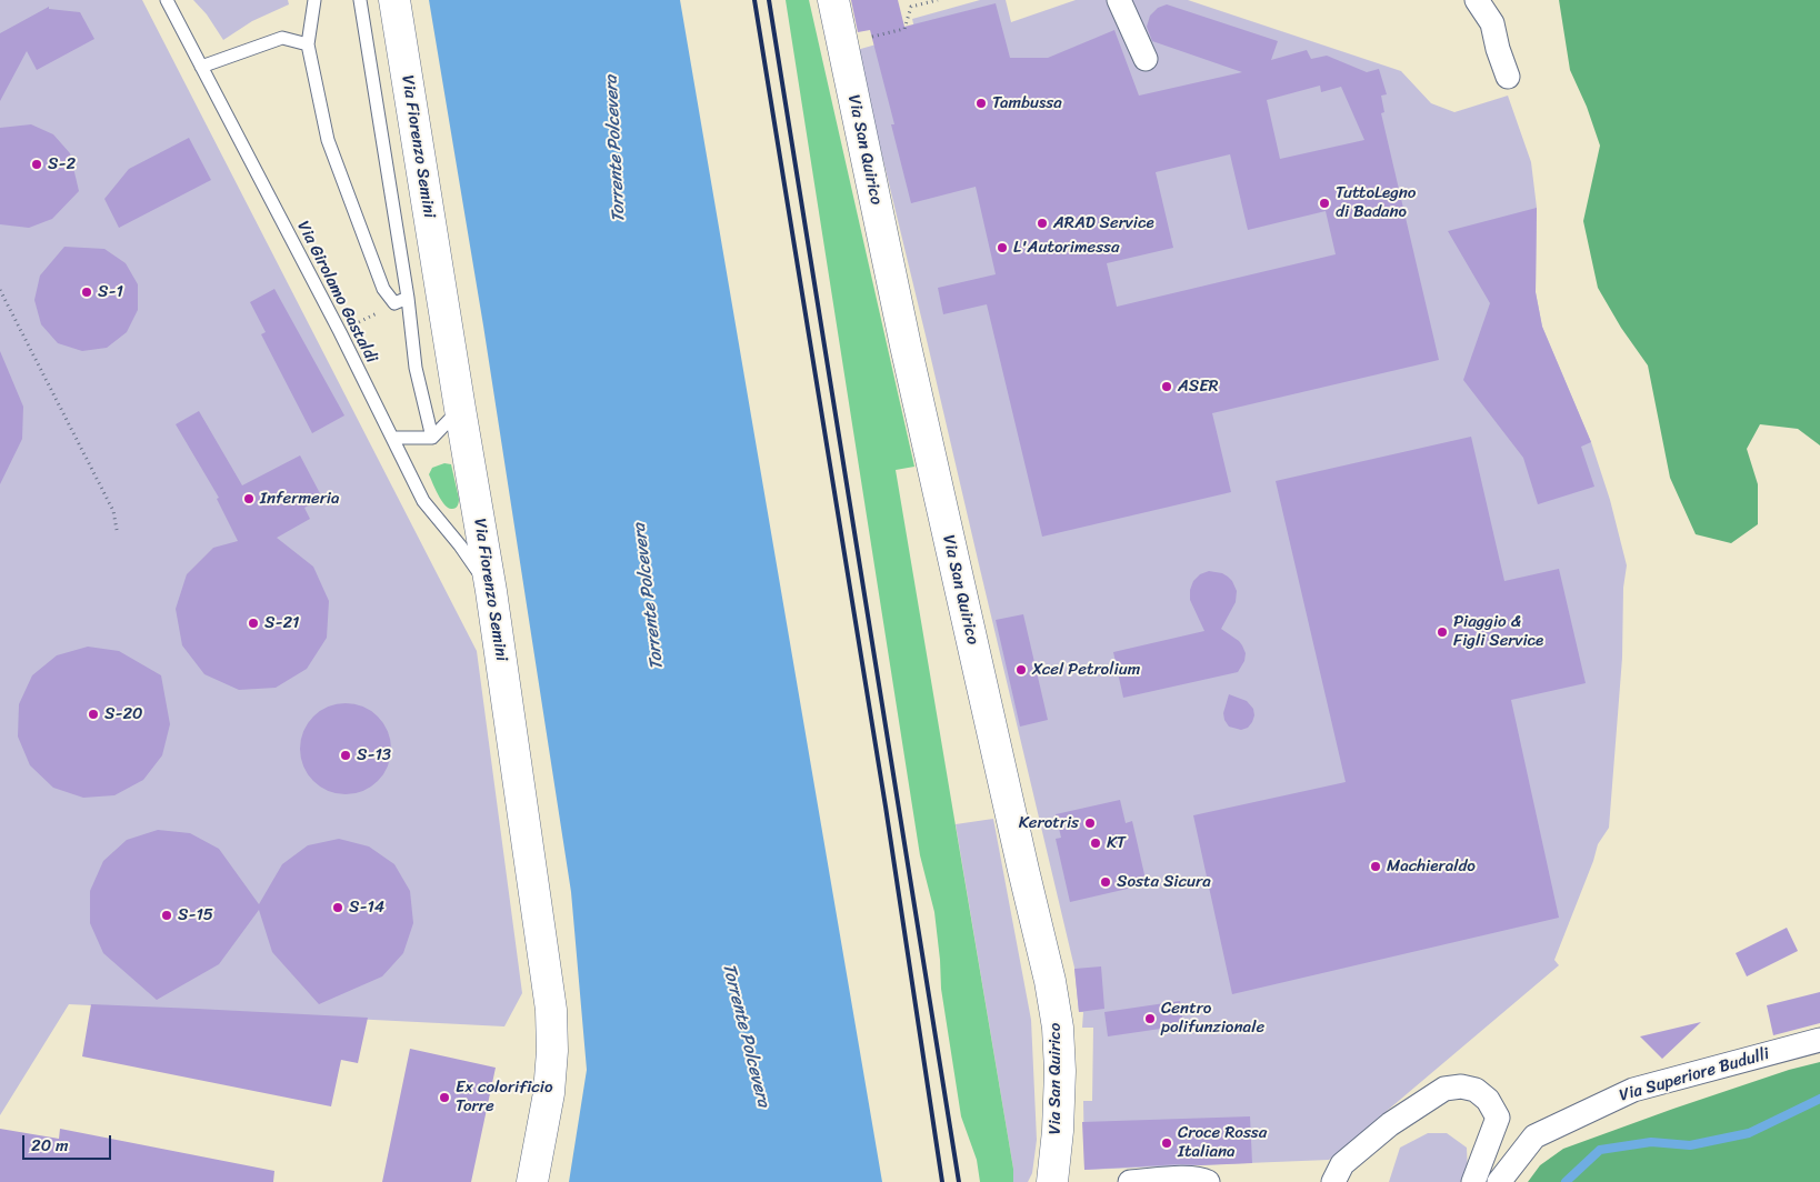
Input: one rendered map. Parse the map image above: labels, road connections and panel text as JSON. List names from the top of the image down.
{
  "streets": {
    "main road": ["Via Fiorenzo Semini", "Via San Quirico"],
    "street": ["Via Superiore Budulli"],
    "lane": ["Via Girolamo Gastaldi"]
  },
  "crossings": [
    ["Via Fiorenzo Semini", "Via Girolamo Gastaldi"]
  ],
  "water": ["Torrente Polcevera"],
  "places": [
    "Tambussa",
    "S-2",
    "TuttoLegno di Badano",
    "ARAD Service",
    "L'Autorimessa",
    "S-1",
    "ASER",
    "Infermeria",
    "S-21",
    "Piaggio & Figli Service",
    "Xcel Petrolium",
    "S-20",
    "S-13",
    "Kerotris",
    "KT",
    "Machieraldo",
    "Sosta Sicura",
    "S-14",
    "S-15",
    "Centro polifunzionale",
    "Ex colorificio Torre",
    "Croce Rossa Italiana"
  ],
  "scale_bar": "20 m"
}
